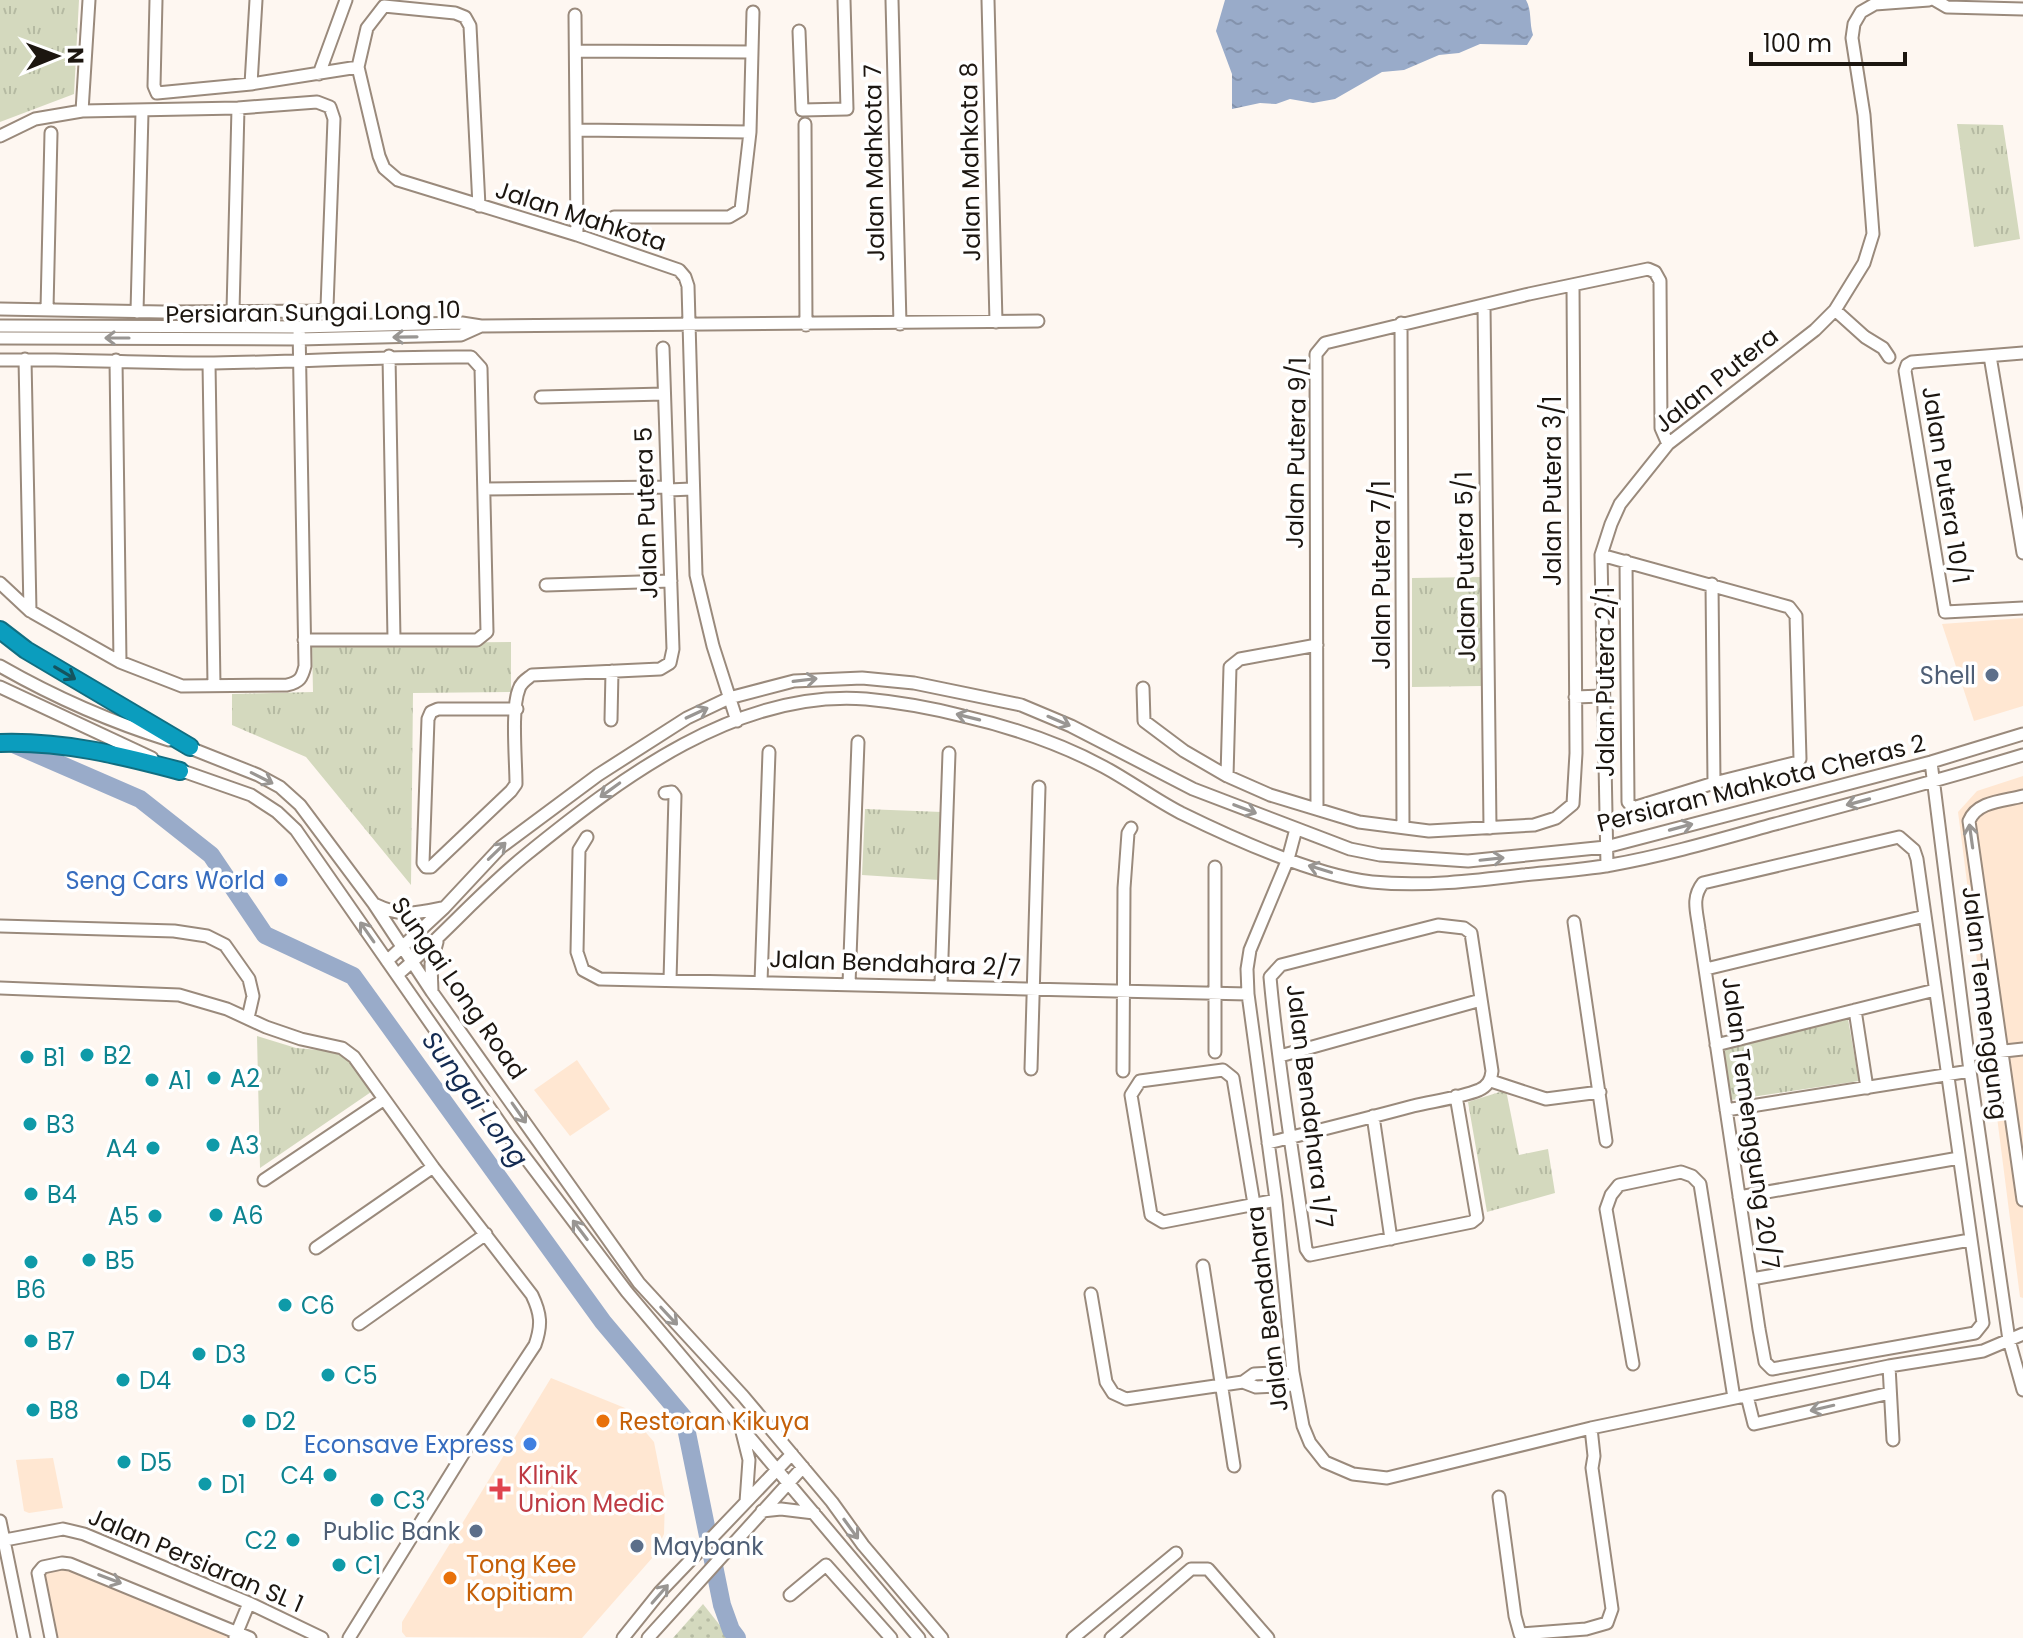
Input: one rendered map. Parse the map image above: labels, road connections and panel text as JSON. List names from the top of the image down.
{
  "streets": {
    "street": [
      "Jalan Mahkota 8",
      "Jalan Mahkota 7",
      "Jalan Mahkota",
      "Persiaran Sungai Long 10",
      "Jalan Putera",
      "Jalan Putera 9/1",
      "Jalan Putera 10/1",
      "Jalan Putera 3/1",
      "Jalan Putera 5",
      "Jalan Putera 5/1",
      "Jalan Putera 7/1",
      "Jalan Putera 2/1",
      "Persiaran Mahkota Cheras 2",
      "Jalan Bendahara 2/7",
      "Sungai Long Road",
      "Jalan Temenggung",
      "Jalan Bendahara 1/7",
      "Jalan Temenggung 20/7",
      "Jalan Bendahara",
      "Jalan Persiaran SL 1"
    ]
  },
  "crossings": [
    ["Jalan Mahkota 7", "Persiaran Sungai Long 10"],
    ["Jalan Mahkota", "Persiaran Sungai Long 10"],
    ["Jalan Mahkota", "Persiaran Mahkota Cheras 2"],
    ["Jalan Putera", "Jalan Putera 9/1"],
    ["Jalan Putera", "Persiaran Mahkota Cheras 2"],
    ["Jalan Putera 9/1", "Jalan Putera 3/1"],
    ["Jalan Putera 9/1", "Jalan Putera 5/1"],
    ["Jalan Putera 9/1", "Jalan Putera 7/1"],
    ["Jalan Putera 3/1", "Jalan Putera 5/1"],
    ["Jalan Putera 3/1", "Jalan Putera 7/1"],
    ["Persiaran Mahkota Cheras 2", "Sungai Long Road"],
    ["Persiaran Mahkota Cheras 2", "Jalan Temenggung"],
    ["Persiaran Mahkota Cheras 2", "Jalan Bendahara"],
    ["Jalan Bendahara 2/7", "Jalan Bendahara"],
    ["Jalan Temenggung", "Jalan Bendahara"]
  ],
  "water": ["Sungai Long"],
  "places": {
    "other": [
      "Shell",
      "Seng Cars World",
      "B2",
      "B1",
      "A2",
      "A1",
      "B3",
      "A3",
      "A4",
      "B4",
      "A6",
      "A5",
      "B5",
      "B6",
      "C6",
      "B7",
      "D3",
      "C5",
      "D4",
      "B8",
      "D2",
      "Restoran Kikuya",
      "Econsave Express",
      "D5",
      "C4",
      "D1",
      "C3",
      "Public Bank",
      "C2",
      "Maybank",
      "C1",
      "Tong Kee Kopitiam"
    ],
    "health": ["Klinik Union Medic"]
  },
  "scale_bar": "100 m",
  "north": "right"
}
